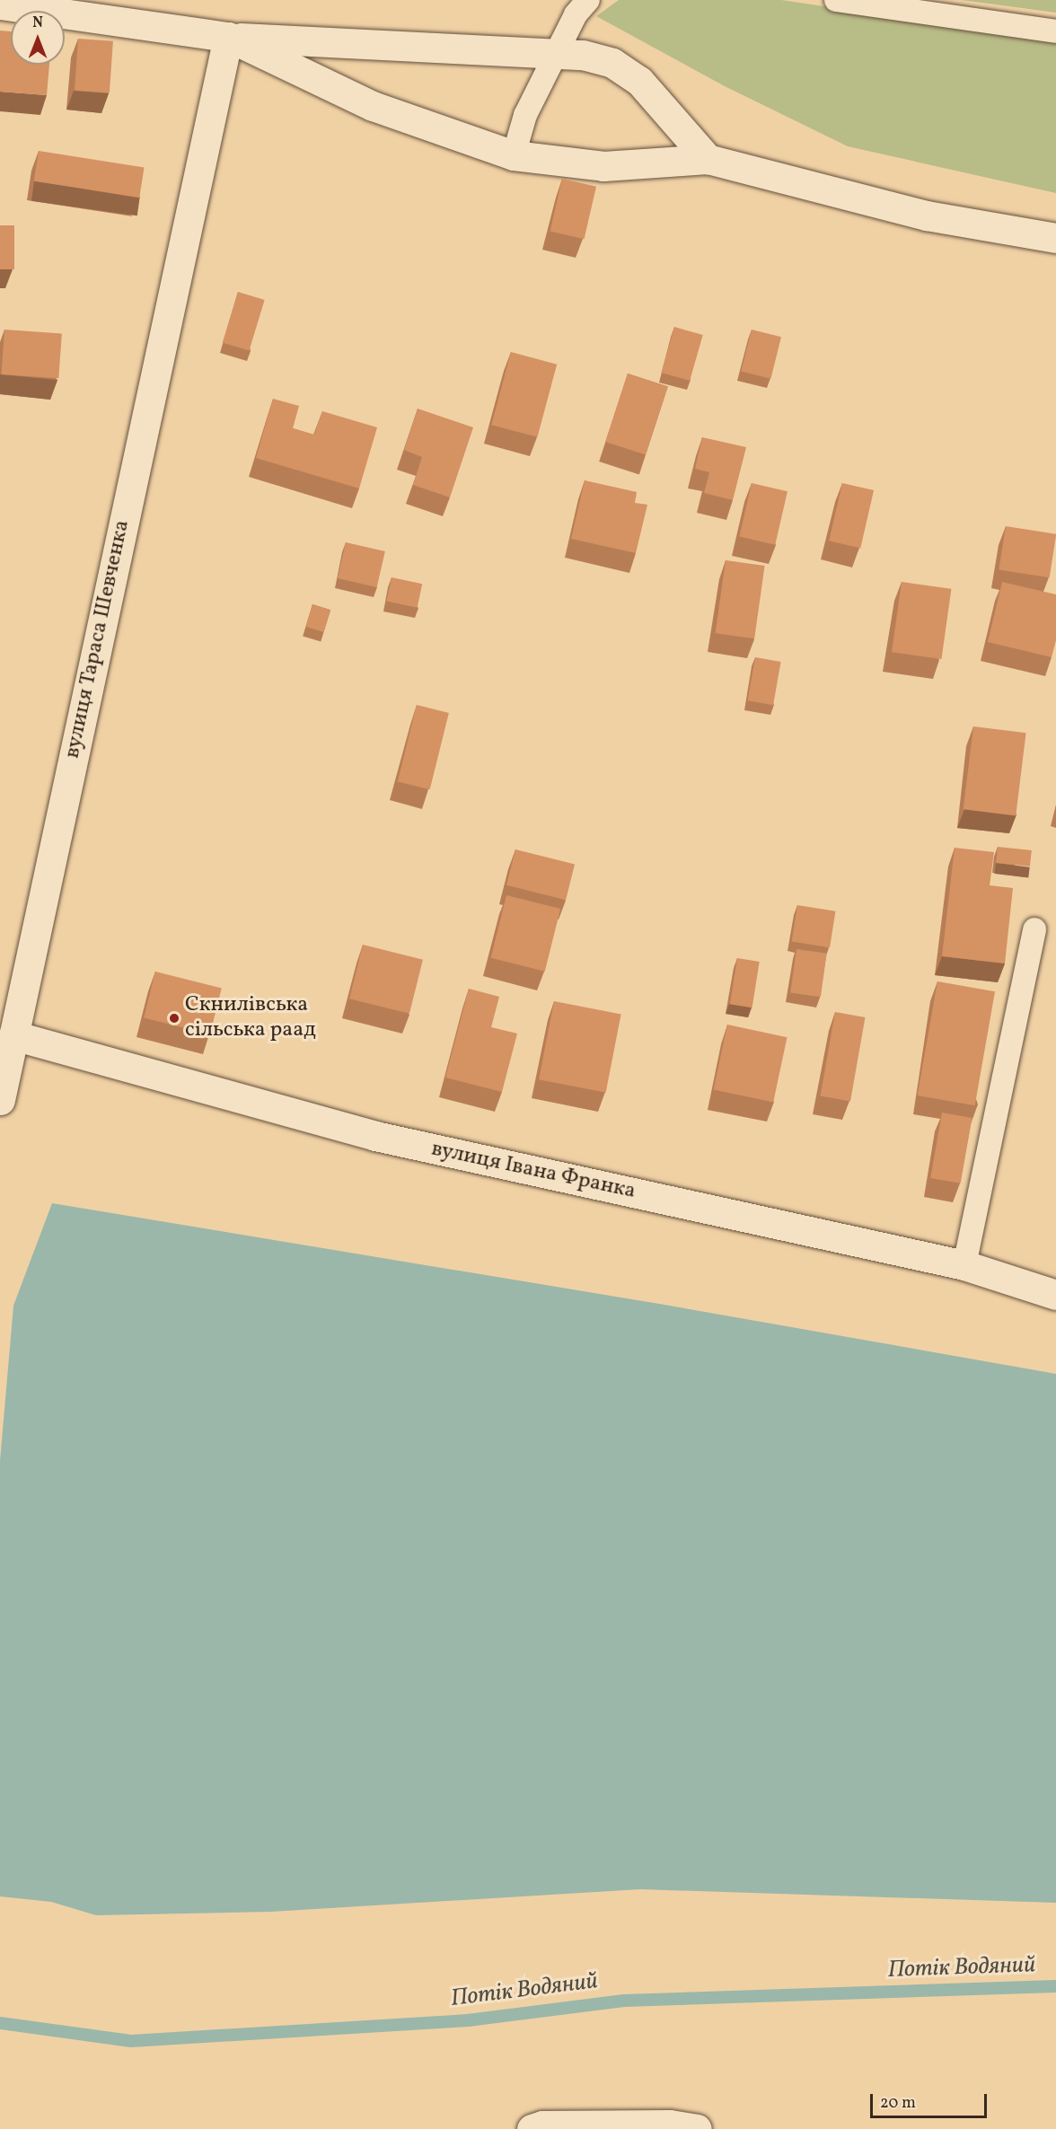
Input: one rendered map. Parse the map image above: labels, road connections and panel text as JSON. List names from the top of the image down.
{
  "streets": {
    "street": ["вулиця Тараса Шевченка", "вулиця Івана Франка"]
  },
  "crossings": [
    ["вулиця Тараса Шевченка", "вулиця Івана Франка"]
  ],
  "water": ["Потік Водяний"],
  "places": ["Скнилівська сільська раад"],
  "scale_bar": "20 m",
  "north": "top"
}
